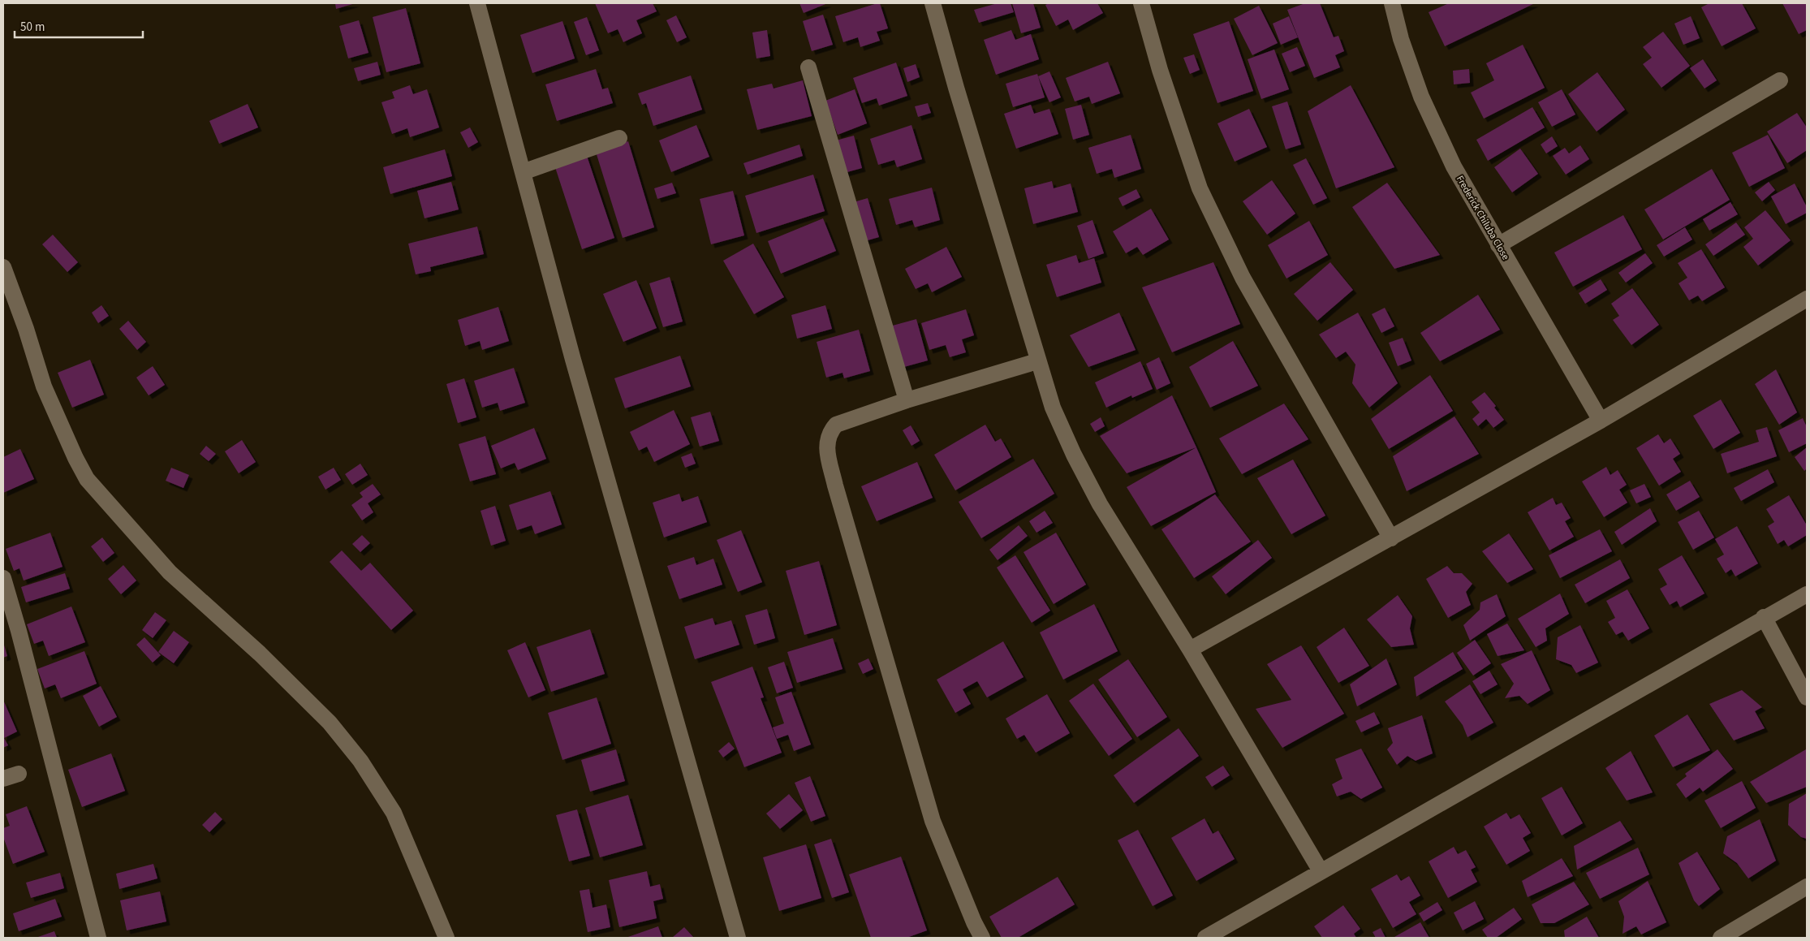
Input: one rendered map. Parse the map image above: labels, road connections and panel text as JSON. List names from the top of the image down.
{
  "streets": {
    "street": ["Frederick Chiluba Close"]
  },
  "scale_bar": "50 m"
}
